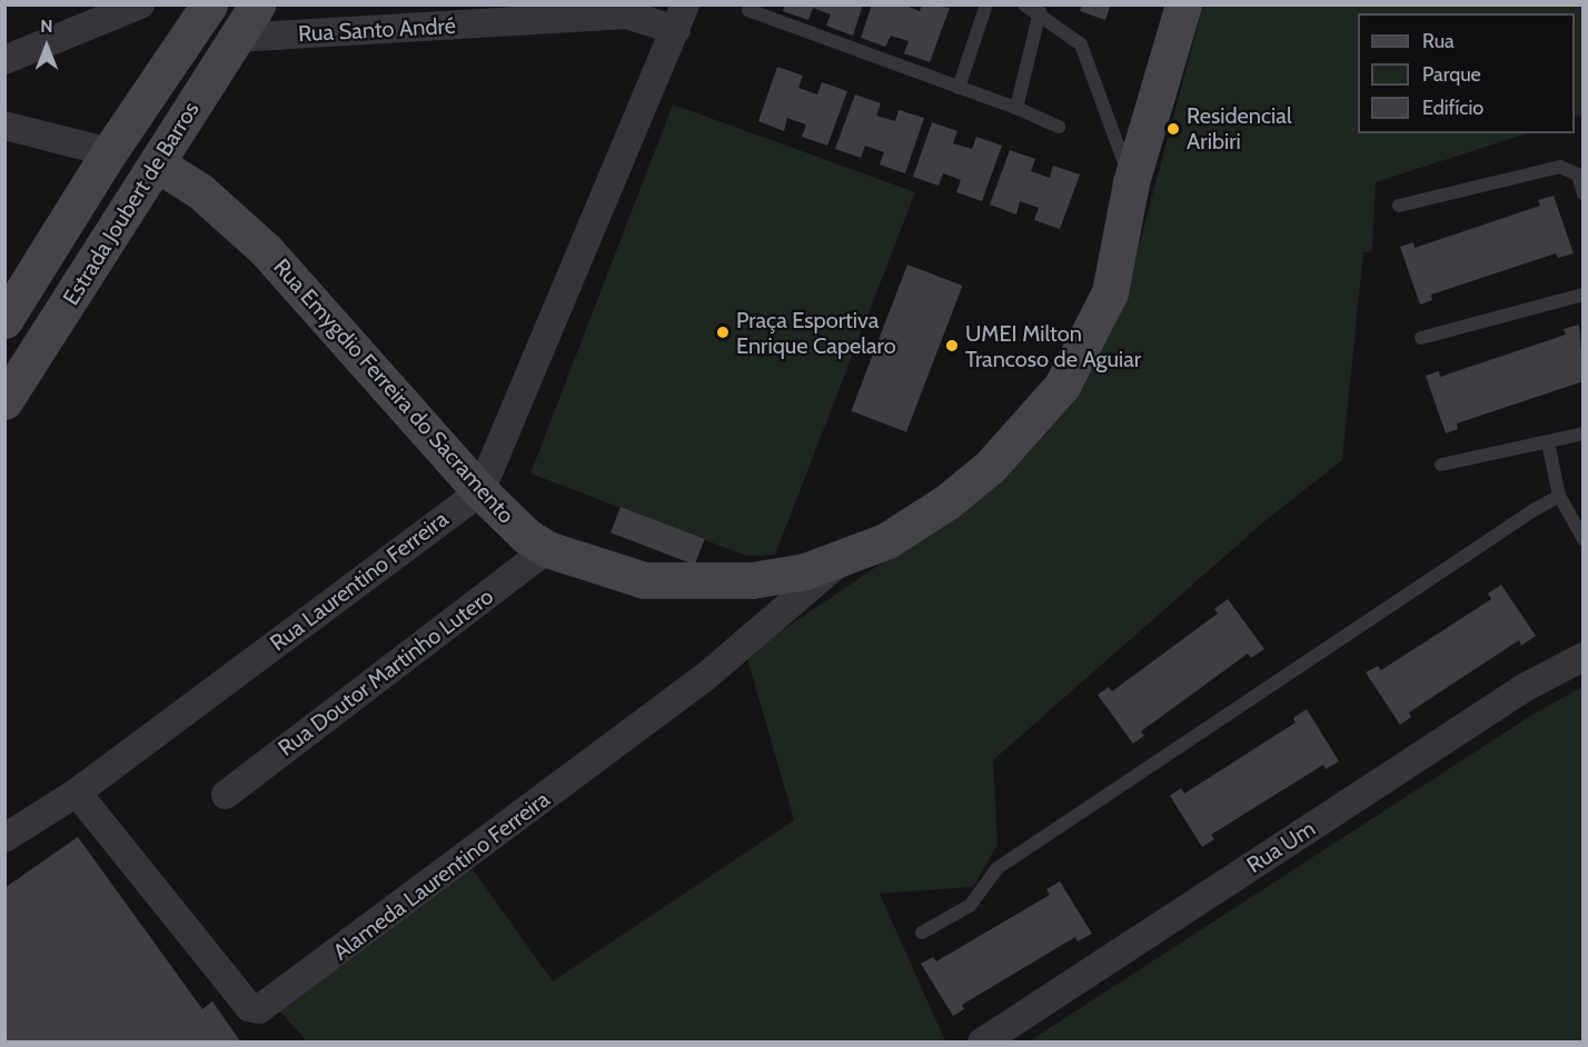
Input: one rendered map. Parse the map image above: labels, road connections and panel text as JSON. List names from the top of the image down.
{
  "streets": {
    "street": [
      "Rua Santo André",
      "Estrada Joubert de Barros",
      "Rua Emygdio Ferreira do Sacramento",
      "Rua Laurentino Ferreira",
      "Rua Doutor Martinho Lutero",
      "Rua Um",
      "Alameda Laurentino Ferreira"
    ]
  },
  "crossings": [
    ["Rua Santo André", "Estrada Joubert de Barros"],
    ["Estrada Joubert de Barros", "Rua Emygdio Ferreira do Sacramento"],
    ["Rua Emygdio Ferreira do Sacramento", "Rua Laurentino Ferreira"],
    ["Rua Emygdio Ferreira do Sacramento", "Rua Doutor Martinho Lutero"],
    ["Rua Emygdio Ferreira do Sacramento", "Alameda Laurentino Ferreira"],
    ["Rua Laurentino Ferreira", "Alameda Laurentino Ferreira"]
  ],
  "places": ["Residencial Aribiri", "Praça Esportiva Enrique Capelaro", "UMEI Milton Trancoso de Aguiar"],
  "legend": ["Rua", "Parque", "Edifício"],
  "north": "top"
}
